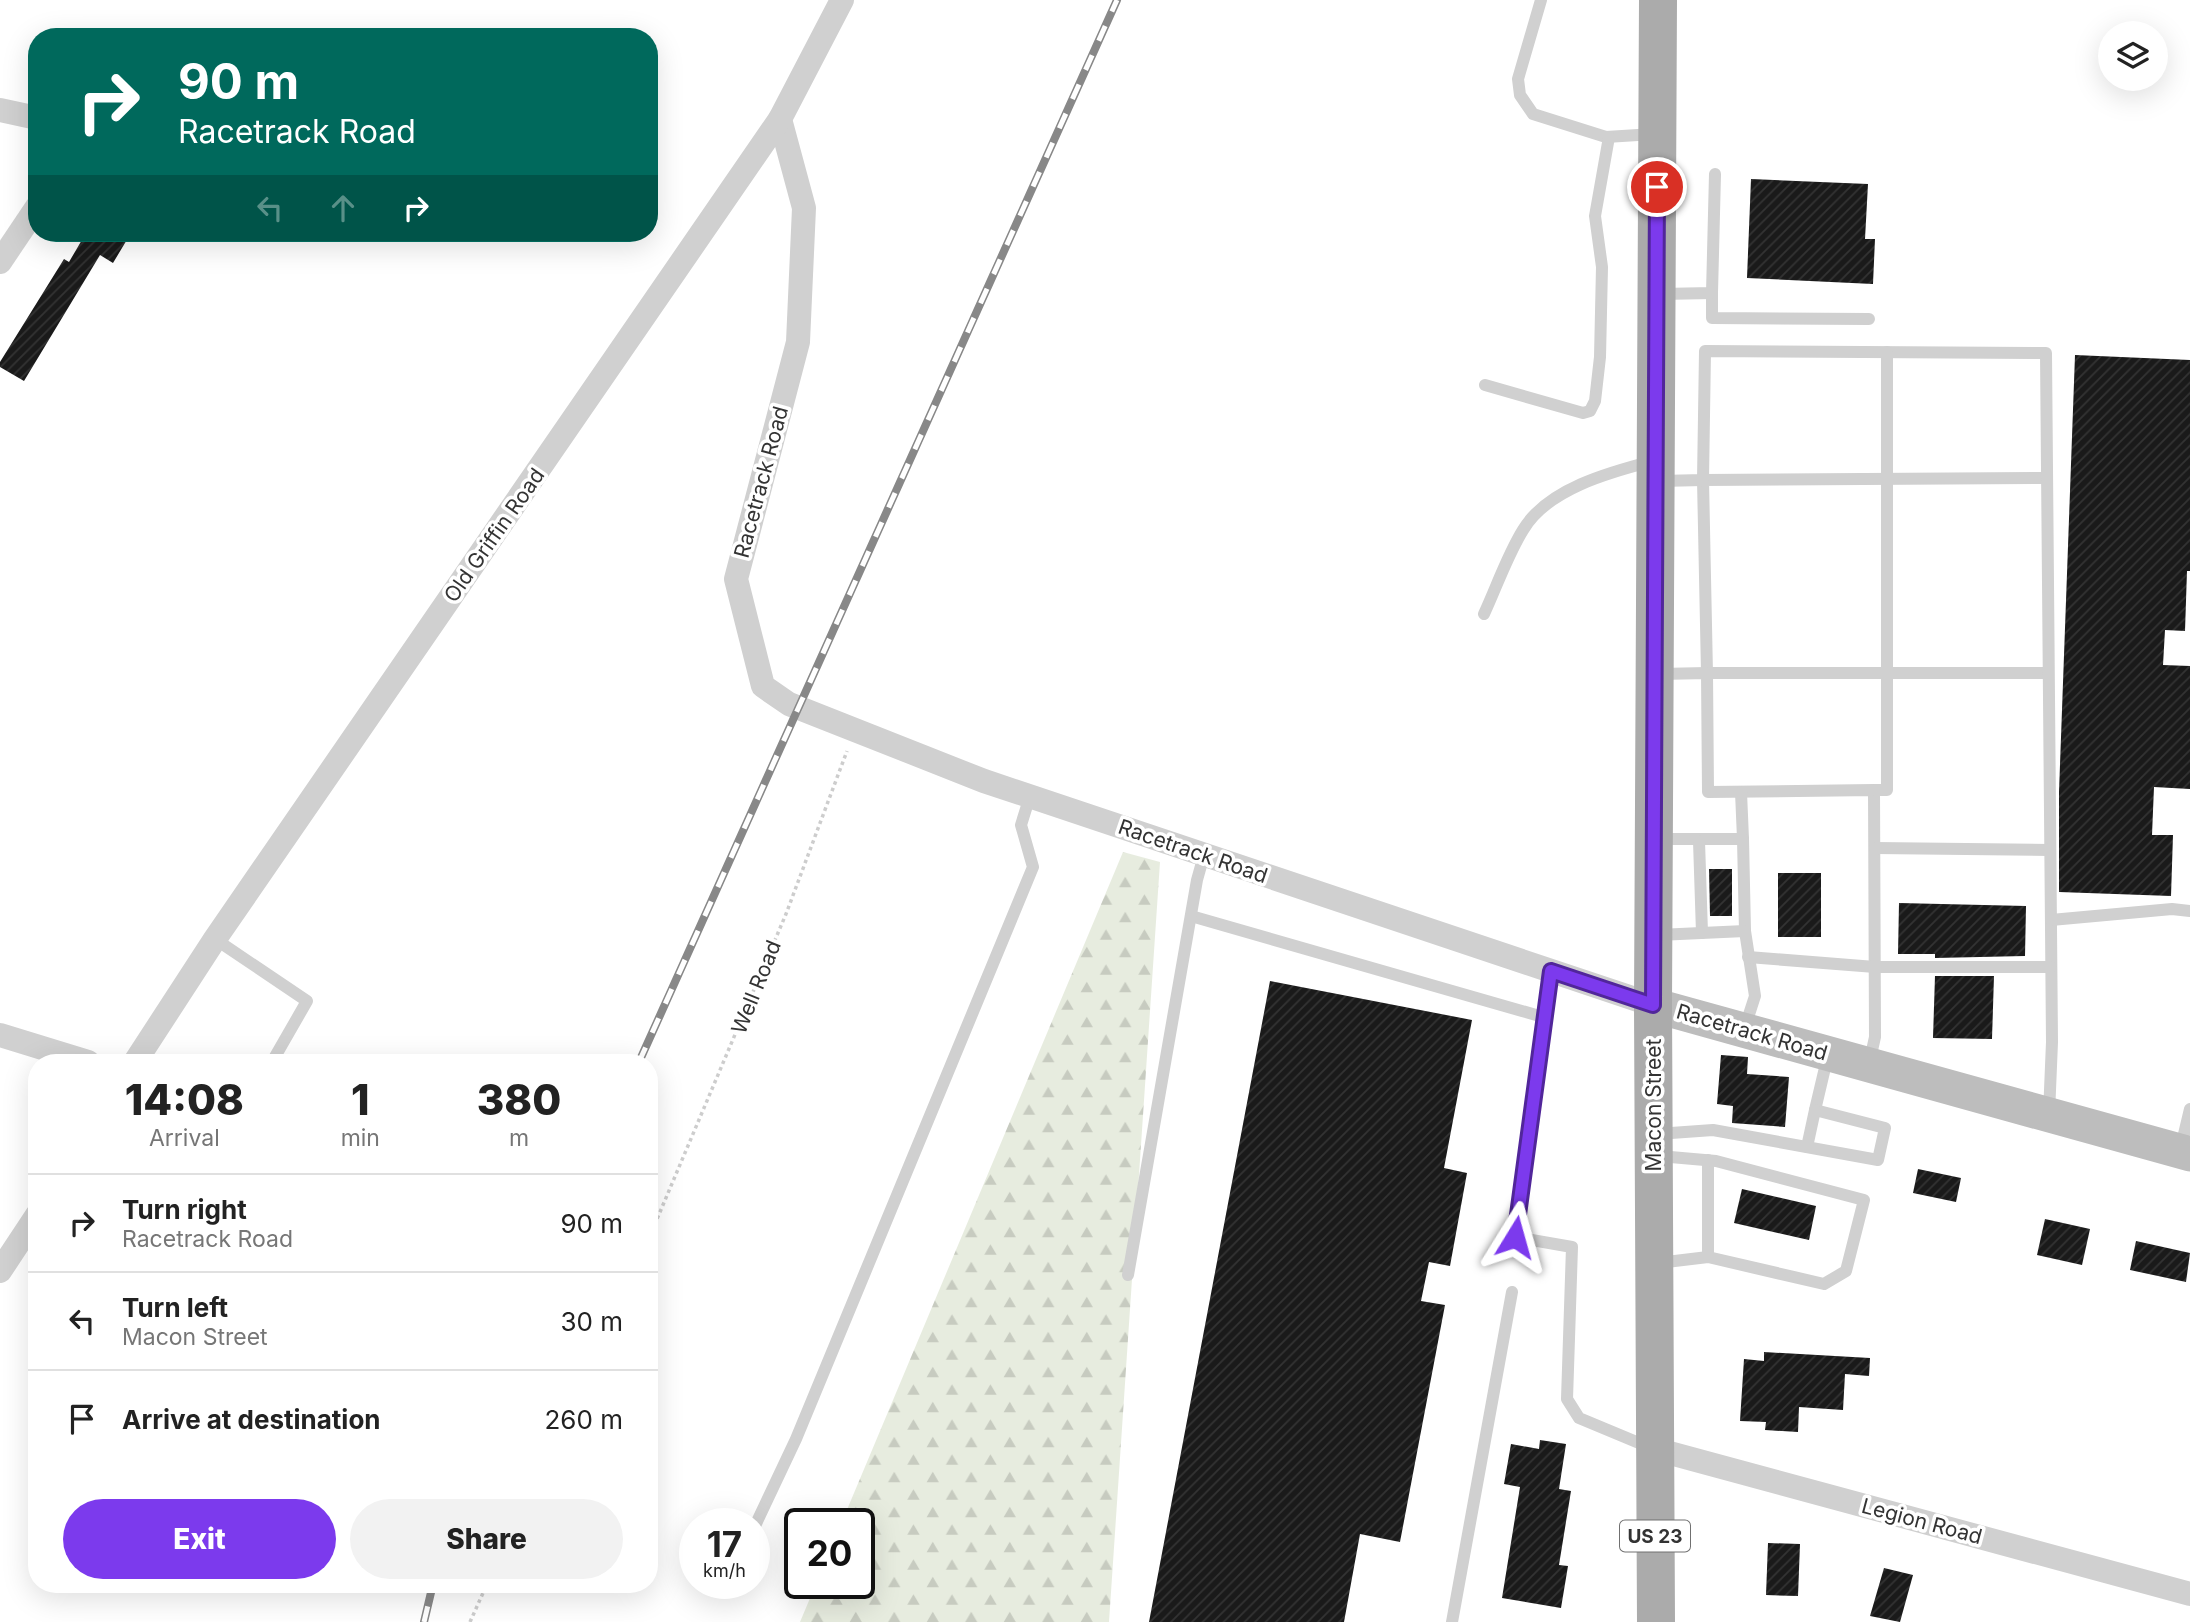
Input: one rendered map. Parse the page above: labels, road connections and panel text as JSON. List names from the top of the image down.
{
  "streets": {
    "main road": ["Macon Street", "US 23"],
    "street": ["Racetrack Road", "Old Griffin Road", "Legion Road"],
    "path": ["Well Road"]
  },
  "crossings": [
    ["Racetrack Road", "Old Griffin Road"],
    ["Racetrack Road", "Well Road"],
    ["Racetrack Road", "Macon Street"],
    ["Macon Street", "Legion Road"]
  ],
  "page": {
    "turn": ["90 m", "Racetrack Road"],
    "eta": [
      "14:08",
      "Arrival",
      "1",
      "min",
      "380",
      "m"
    ],
    "list": [
      {
        "name": "Turn right",
        "note": "Racetrack Road",
        "value": "90 m"
      },
      {
        "name": "Turn left",
        "note": "Macon Street",
        "value": "30 m"
      },
      {
        "name": "Arrive at destination",
        "value": "260 m"
      }
    ],
    "buttons": ["Exit", "Share"],
    "speed": "17 km/h",
    "limit": "20"
  }
}
